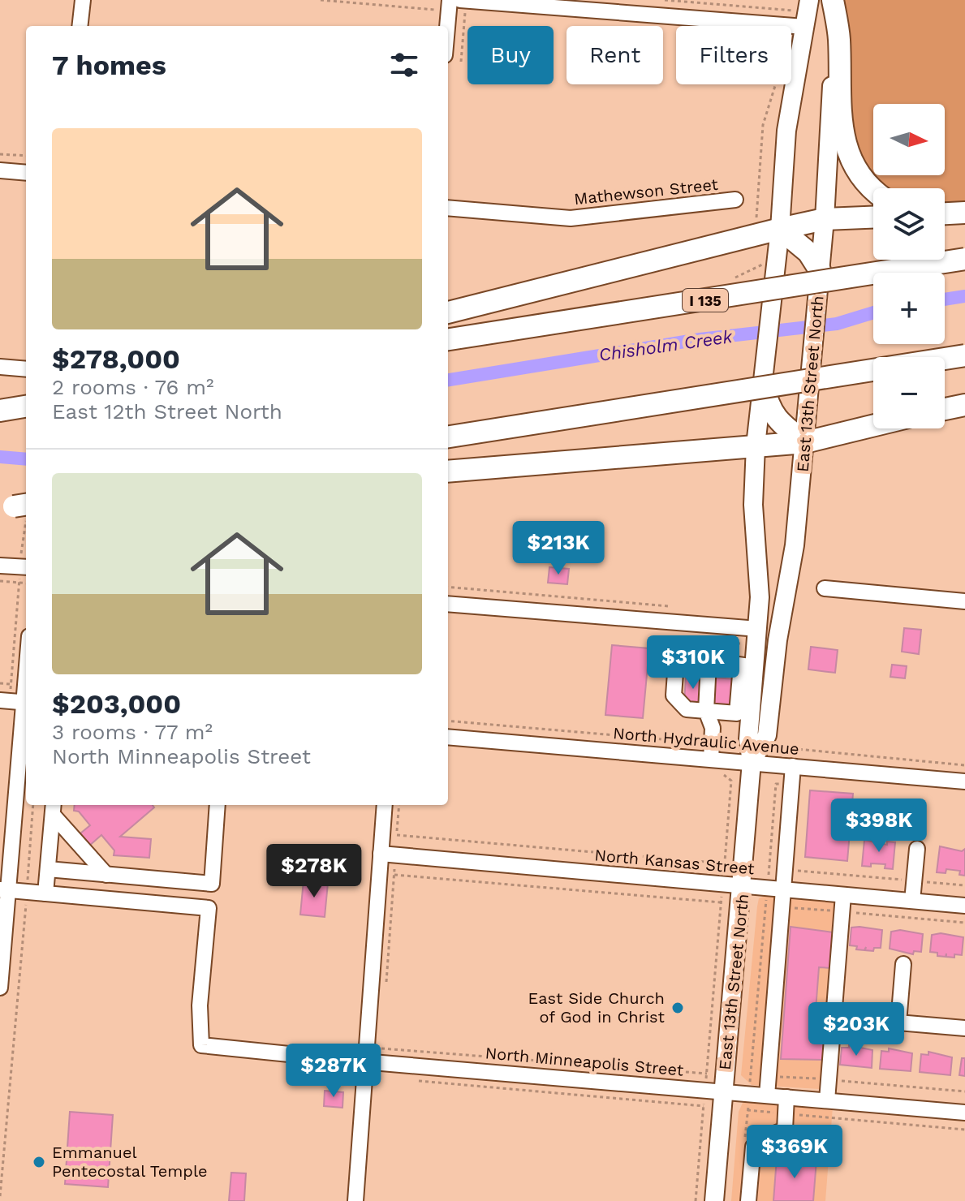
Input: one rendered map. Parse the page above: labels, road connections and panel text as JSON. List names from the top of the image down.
{
  "streets": {
    "highway": ["I 135"],
    "main road": ["East 13th Street North"],
    "street": [
      "Mathewson Street",
      "North Hydraulic Avenue",
      "North Kansas Street",
      "North Minneapolis Street"
    ]
  },
  "crossings": [
    ["East 13th Street North", "North Hydraulic Avenue"],
    ["East 13th Street North", "North Kansas Street"],
    ["East 13th Street North", "North Minneapolis Street"]
  ],
  "water": ["Chisholm Creek"],
  "places": ["East Side Church of God in Christ", "Emmanuel Pentecostal Temple"],
  "north": "right",
  "page": {
    "chip": ["Buy", "Rent", "Filters"],
    "heading": "7 homes",
    "map_buttons": ["+", "−"],
    "list": [
      {
        "name": "$278,000",
        "note": "2 rooms · 76 m² · East 12th Street North"
      },
      {
        "name": "$203,000",
        "note": "3 rooms · 77 m² · North Minneapolis Street"
      }
    ],
    "price": [
      "$213K",
      "$310K",
      "$398K",
      "$278K",
      "$203K",
      "$287K",
      "$369K"
    ]
  }
}
